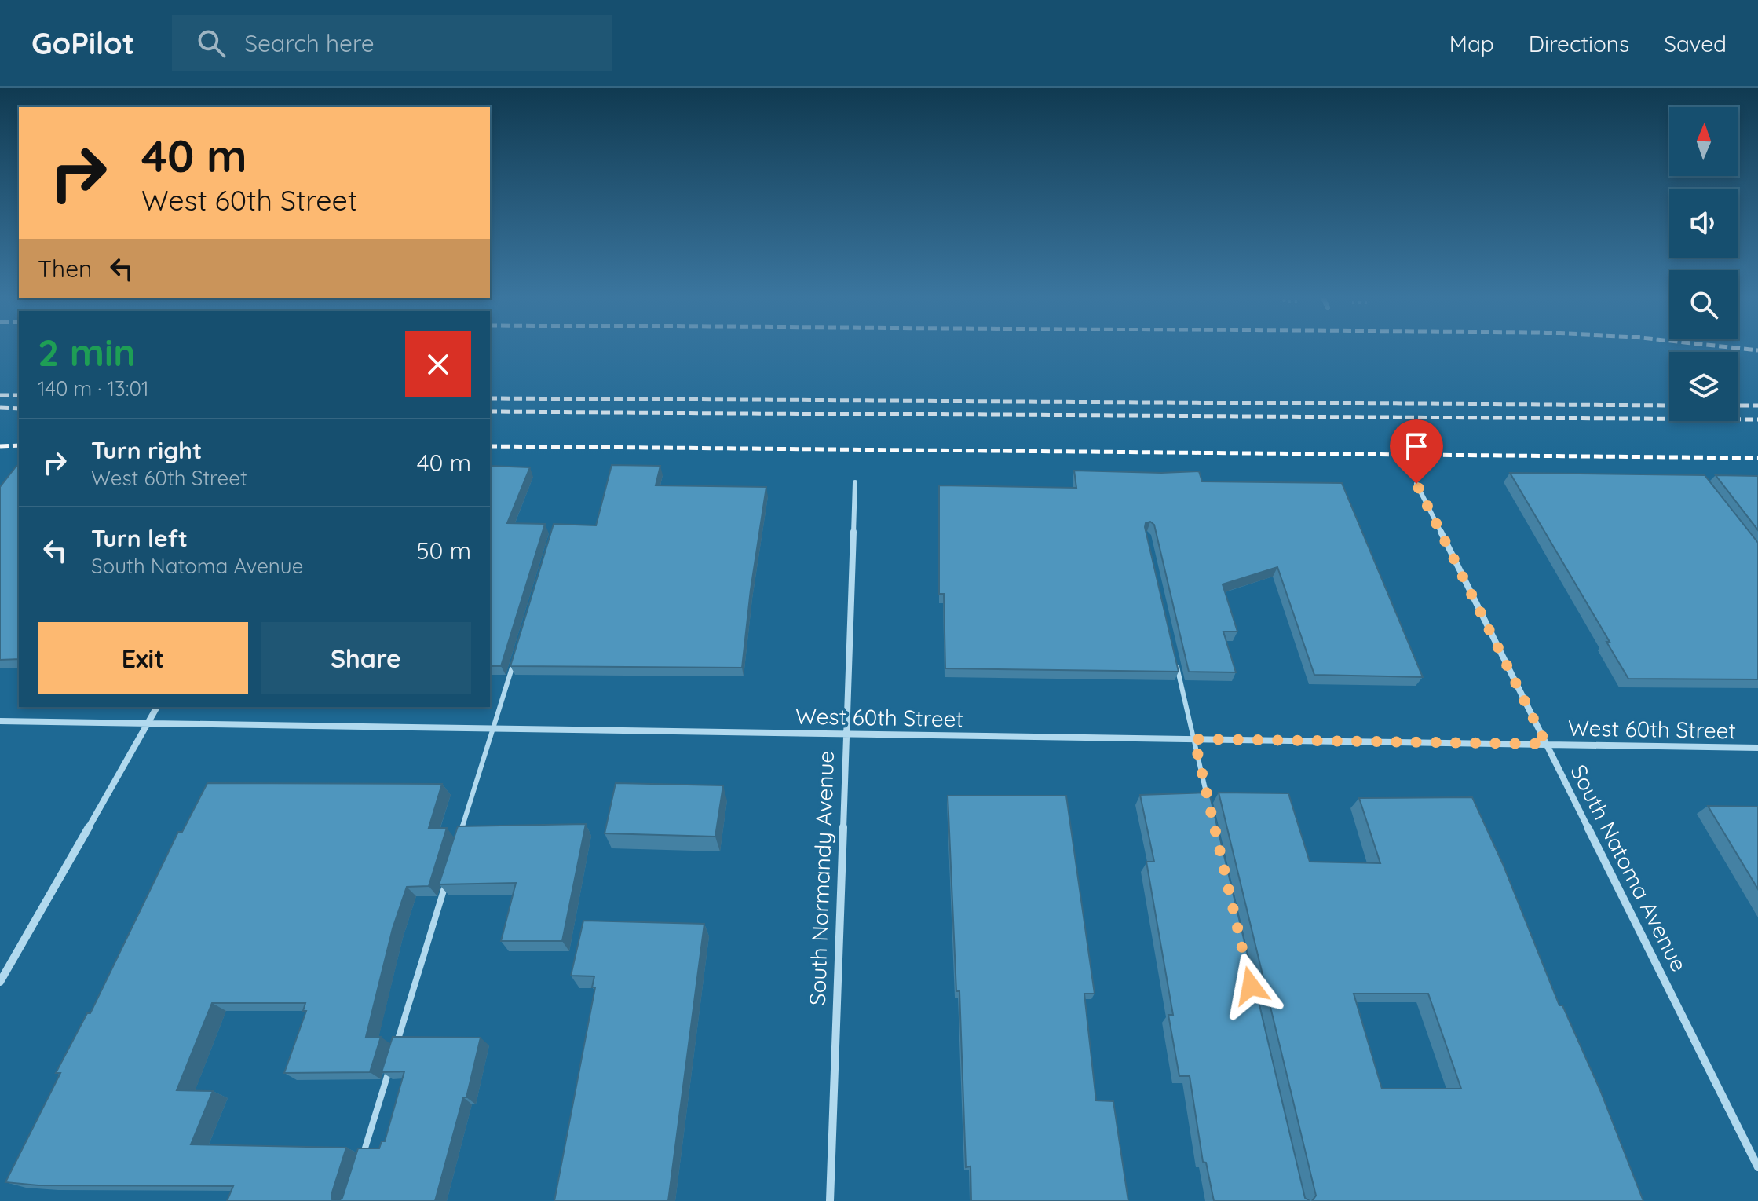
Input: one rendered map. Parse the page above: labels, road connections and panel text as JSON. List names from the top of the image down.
{
  "streets": {
    "street": ["West 60th Street", "South Natoma Avenue", "South Normandy Avenue"]
  },
  "crossings": [
    ["West 60th Street", "South Natoma Avenue"],
    ["West 60th Street", "South Normandy Avenue"]
  ],
  "north": "top",
  "page": {
    "header": "GoPilot",
    "search": "Search here",
    "nav": ["Map", "Directions", "Saved"],
    "turn": ["40 m", "West 60th Street"],
    "then": "Then",
    "heading": ["2 min", "140 m · 13:01"],
    "list": [
      {
        "name": "Turn right",
        "note": "West 60th Street",
        "value": "40 m"
      },
      {
        "name": "Turn left",
        "note": "South Natoma Avenue",
        "value": "50 m"
      }
    ],
    "buttons": ["Exit", "Share"]
  }
}
